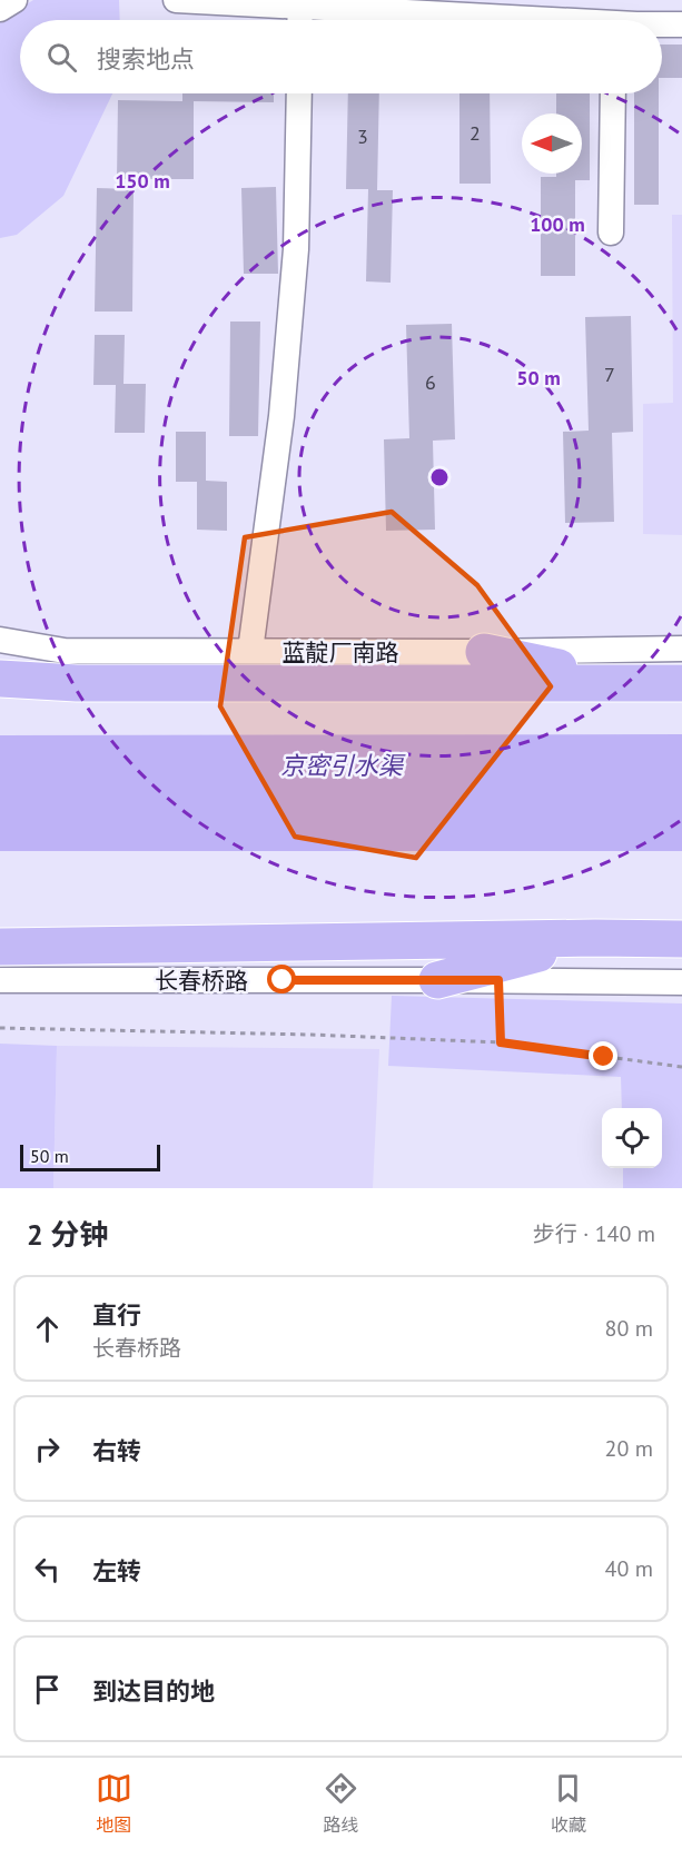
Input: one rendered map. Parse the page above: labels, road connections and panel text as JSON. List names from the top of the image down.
{
  "streets": {
    "highway": ["蓝靛厂南路"],
    "street": ["长春桥路"]
  },
  "water": ["京密引水渠"],
  "house_numbers": [
    "2",
    "3",
    "7",
    "6"
  ],
  "scale_bar": "50 m",
  "north": "left",
  "page": {
    "search": "搜索地点",
    "scale": "50 m",
    "heading": ["2 分钟", "步行 · 140 m"],
    "list": [
      ["直行", "长春桥路", "80 m"],
      ["右转", "20 m"],
      ["左转", "40 m"],
      "到达目的地"
    ],
    "nav": ["地图", "路线", "收藏"]
  },
  "rings": ["150 m", "100 m", "50 m"]
}
